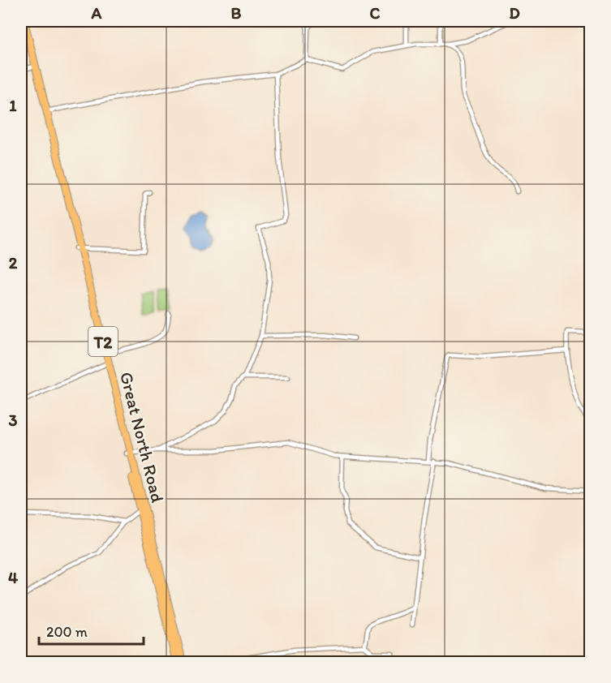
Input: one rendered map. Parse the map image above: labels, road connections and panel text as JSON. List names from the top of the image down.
{
  "streets": {
    "highway": ["T2", "Great North Road"]
  },
  "scale_bar": "200 m",
  "grid": {
    "columns": [
      "A",
      "B",
      "C",
      "D"
    ],
    "rows": [
      "1",
      "2",
      "3",
      "4"
    ]
  }
}
